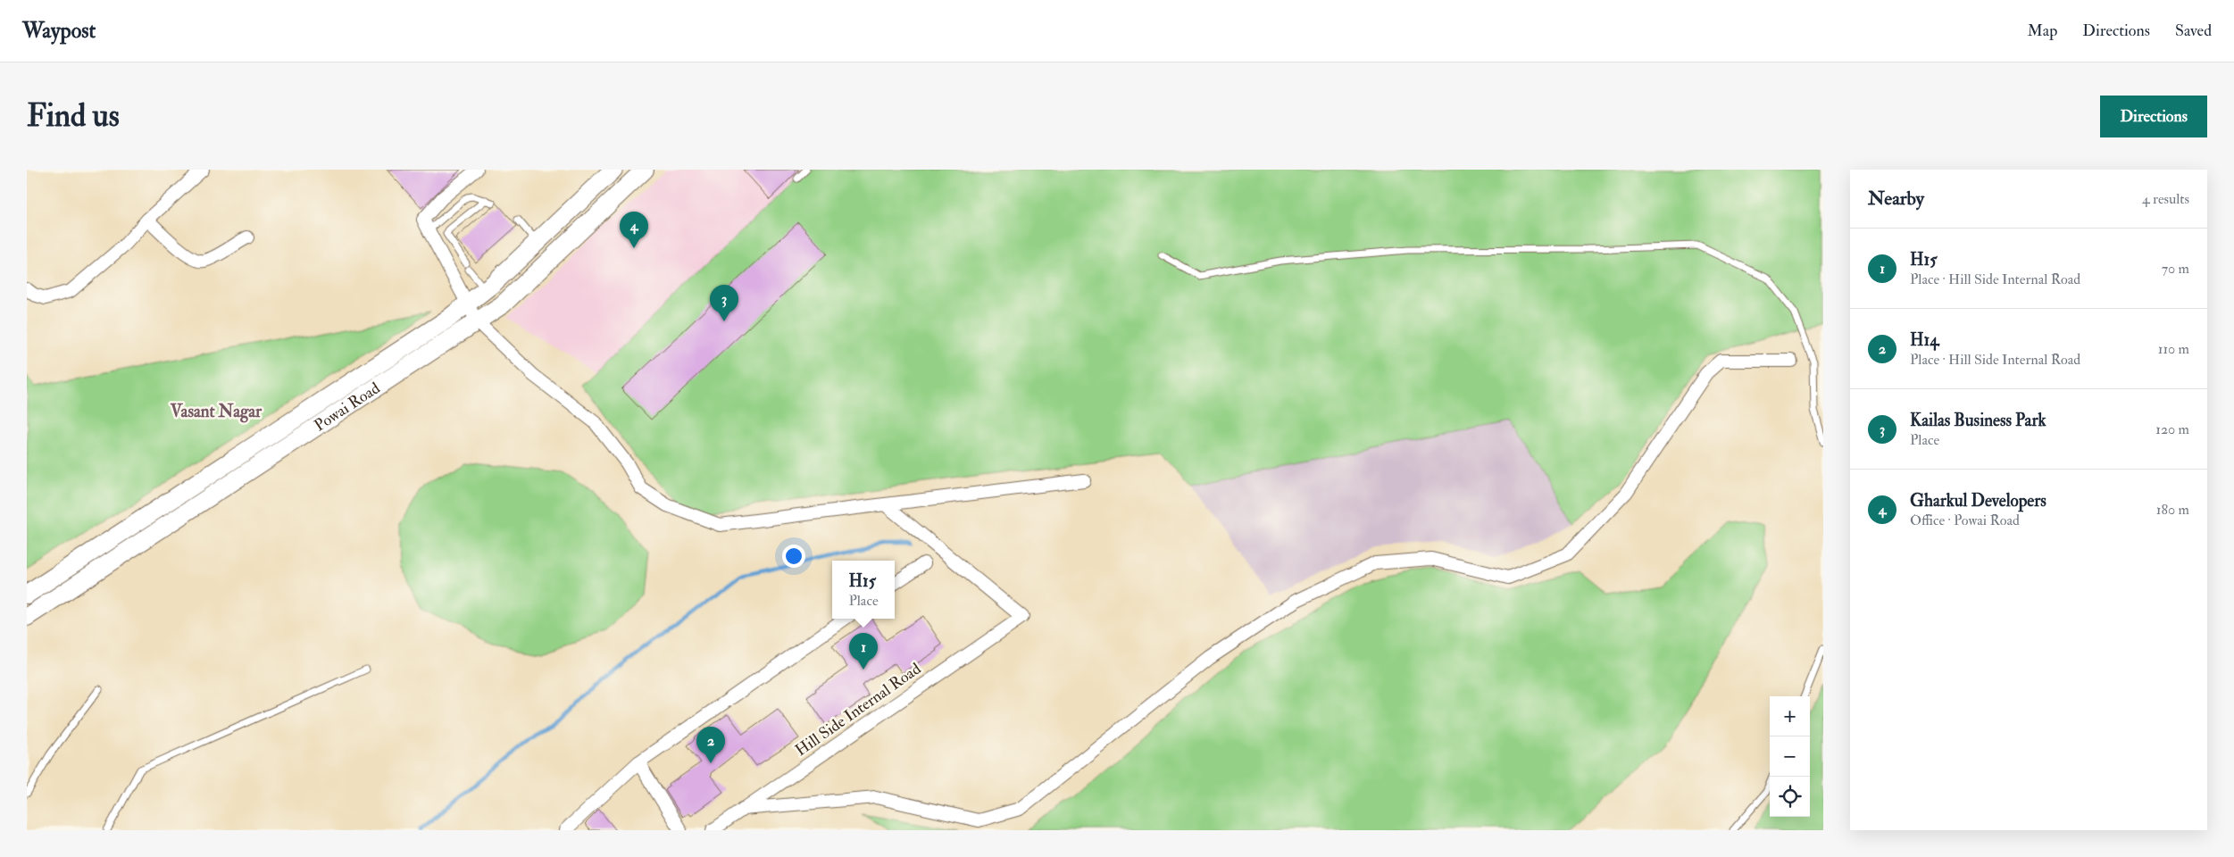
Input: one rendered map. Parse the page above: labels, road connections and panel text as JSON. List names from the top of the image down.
{
  "streets": {
    "main road": ["Powai Road"],
    "street": ["Hill Side Internal Road"]
  },
  "districts": ["Vasant Nagar"],
  "page": {
    "header": "Waypost",
    "nav": ["Map", "Directions", "Saved"],
    "buttons": "Directions",
    "title": "Find us",
    "heading": ["Nearby", "4 results"],
    "pins": [
      "4",
      "3",
      "1",
      "2"
    ],
    "list": [
      {
        "mark": "1",
        "name": "H15",
        "note": "Place · Hill Side Internal Road",
        "value": "70 m"
      },
      {
        "mark": "2",
        "name": "H14",
        "note": "Place · Hill Side Internal Road",
        "value": "110 m"
      },
      {
        "mark": "3",
        "name": "Kailas Business Park",
        "note": "Place",
        "value": "120 m"
      },
      {
        "mark": "4",
        "name": "Gharkul Developers",
        "note": "Office · Powai Road",
        "value": "180 m"
      }
    ],
    "popup": ["H15", "Place"],
    "map_buttons": ["+", "−"]
  }
}
